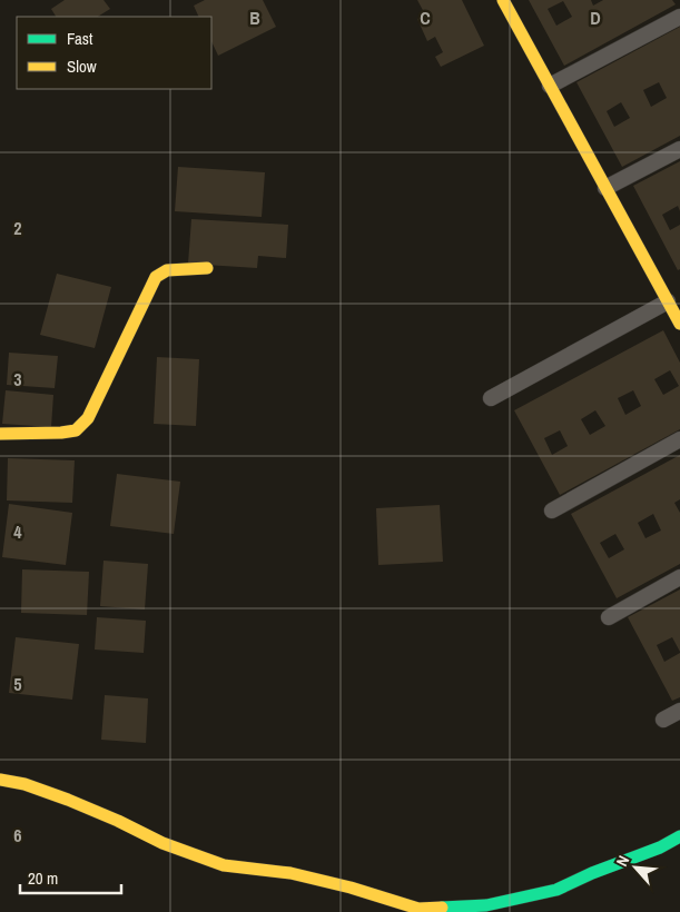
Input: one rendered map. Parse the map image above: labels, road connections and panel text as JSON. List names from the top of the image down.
{
  "legend": ["Fast", "Slow"],
  "scale_bar": "20 m",
  "north": "top left",
  "grid": {
    "columns": ["B", "C", "D"],
    "rows": [
      "2",
      "3",
      "4",
      "5",
      "6"
    ]
  }
}
